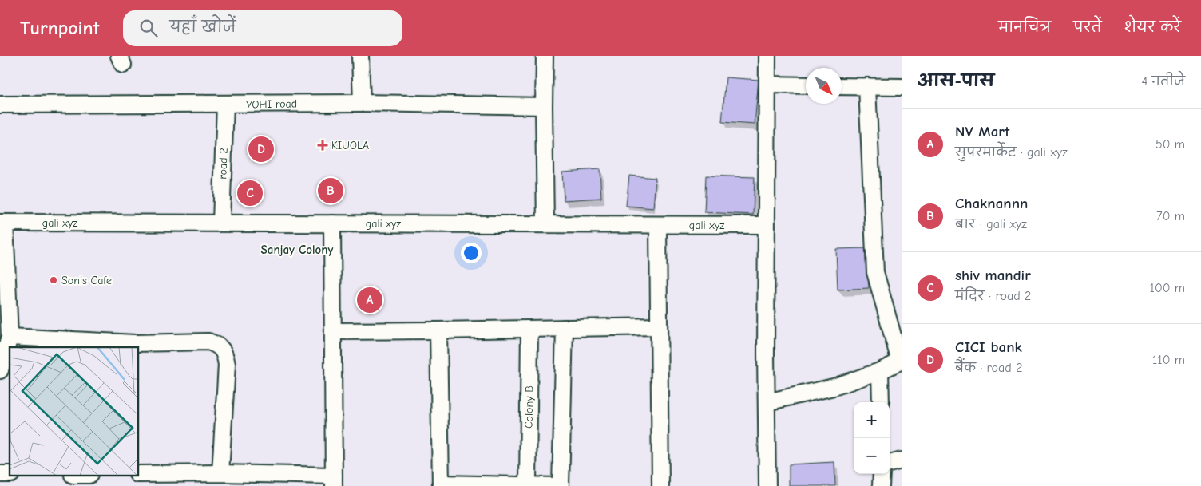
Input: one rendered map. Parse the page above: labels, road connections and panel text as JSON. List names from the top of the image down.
{
  "streets": {
    "street": [
      "YOHI road",
      "road 2",
      "gali xyz",
      "Colony B"
    ]
  },
  "crossings": [
    ["YOHI road", "road 2"],
    ["road 2", "gali xyz"]
  ],
  "districts": ["Sanjay Colony"],
  "places": {
    "health": ["KIUOLA"],
    "other": ["Sonis Cafe"]
  },
  "north": "bottom right",
  "page": {
    "header": "Turnpoint",
    "search": "यहाँ खोजें",
    "nav": ["मानचित्र", "परतें", "शेयर करें"],
    "heading": ["आस-पास", "4 नतीजे"],
    "list": [
      {
        "mark": "A",
        "name": "NV Mart",
        "note": "सुपरमार्केट · gali xyz",
        "value": "50 m"
      },
      {
        "mark": "B",
        "name": "Chaknannn",
        "note": "बार · gali xyz",
        "value": "70 m"
      },
      {
        "mark": "C",
        "name": "shiv mandir",
        "note": "मंदिर · road 2",
        "value": "100 m"
      },
      {
        "mark": "D",
        "name": "CICI bank",
        "note": "बैंक · road 2",
        "value": "110 m"
      }
    ],
    "pins": [
      "D",
      "B",
      "C",
      "A"
    ],
    "map_buttons": ["+", "−"]
  }
}
